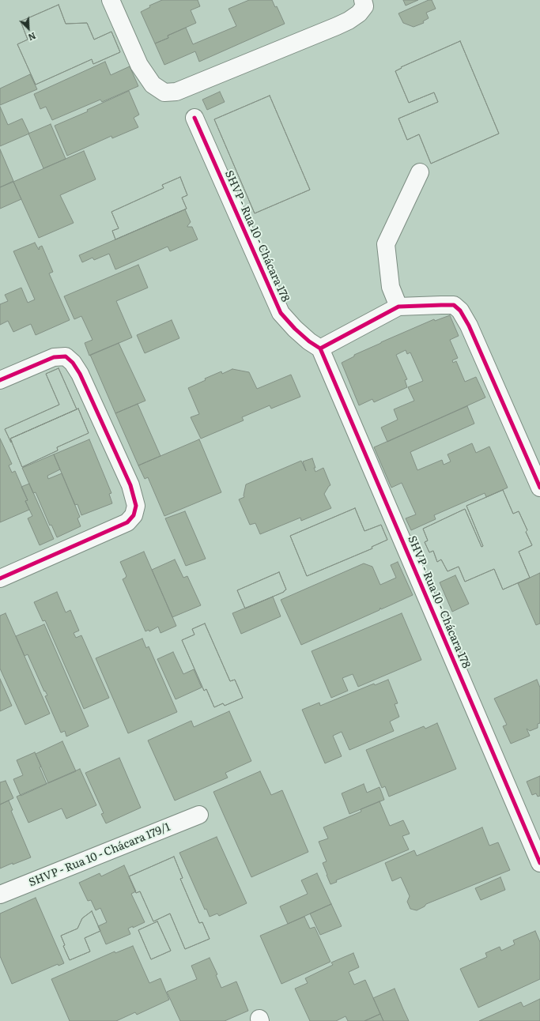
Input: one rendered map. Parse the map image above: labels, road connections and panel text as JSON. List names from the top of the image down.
{
  "streets": {
    "street": ["SHVP - Rua 10 - Chácara 178", "SHVP - Rua 10 - Chácara 179/1"]
  },
  "north": "bottom right"
}
